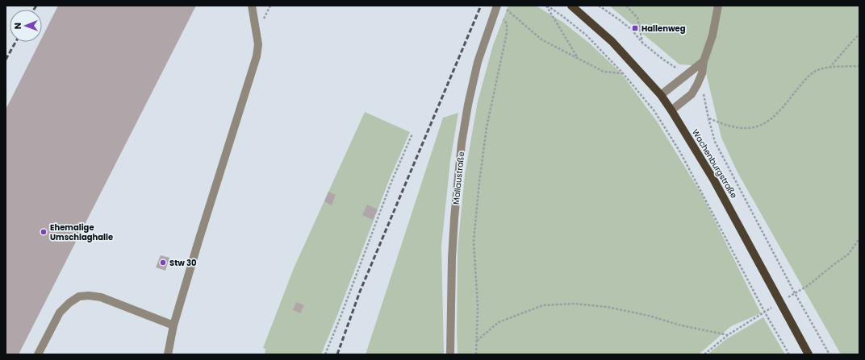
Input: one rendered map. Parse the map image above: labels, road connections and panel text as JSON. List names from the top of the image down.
{
  "streets": {
    "main road": ["Wachenburgstraße"],
    "street": ["Mallaustraße"]
  },
  "places": {
    "transit": ["Hallenweg"],
    "other": ["Ehemalige Umschlaghalle", "Stw 30"]
  },
  "north": "left"
}
